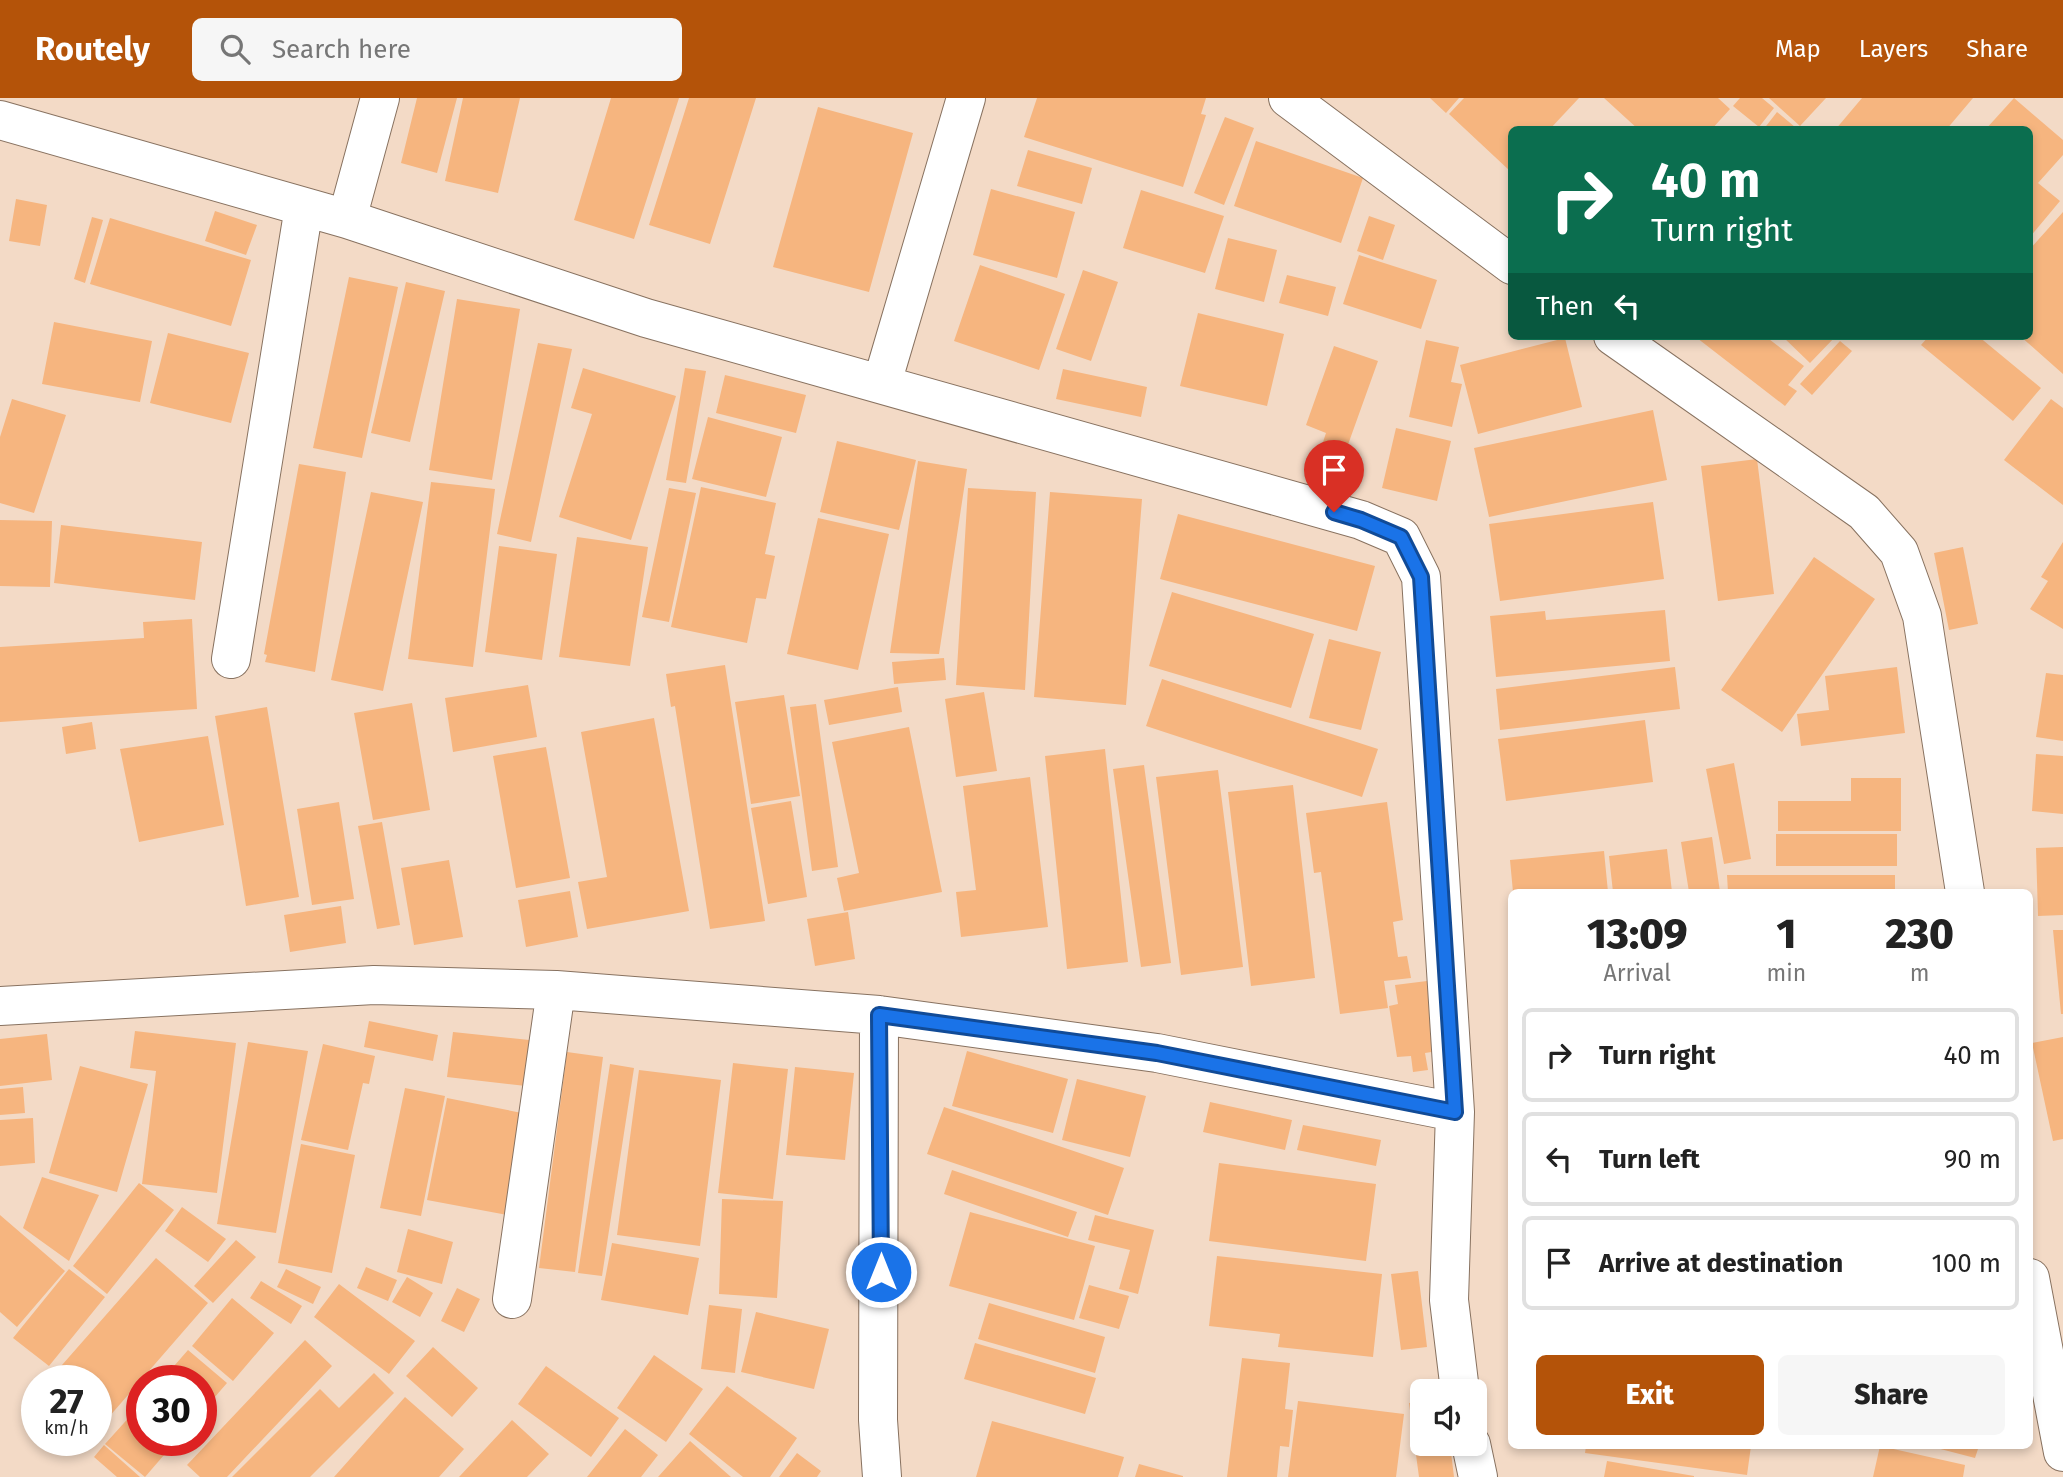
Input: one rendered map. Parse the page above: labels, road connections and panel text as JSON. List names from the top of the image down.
{
  "page": {
    "header": "Routely",
    "search": "Search here",
    "nav": ["Map", "Layers", "Share"],
    "turn": ["40 m", "Turn right"],
    "then": "Then",
    "eta": [
      "13:09",
      "Arrival",
      "1",
      "min",
      "230",
      "m"
    ],
    "list": [
      {
        "name": "Turn right",
        "value": "40 m"
      },
      {
        "name": "Turn left",
        "value": "90 m"
      },
      {
        "name": "Arrive at destination",
        "value": "100 m"
      }
    ],
    "buttons": ["Exit", "Share"],
    "speed": "27 km/h",
    "limit": "30"
  }
}
